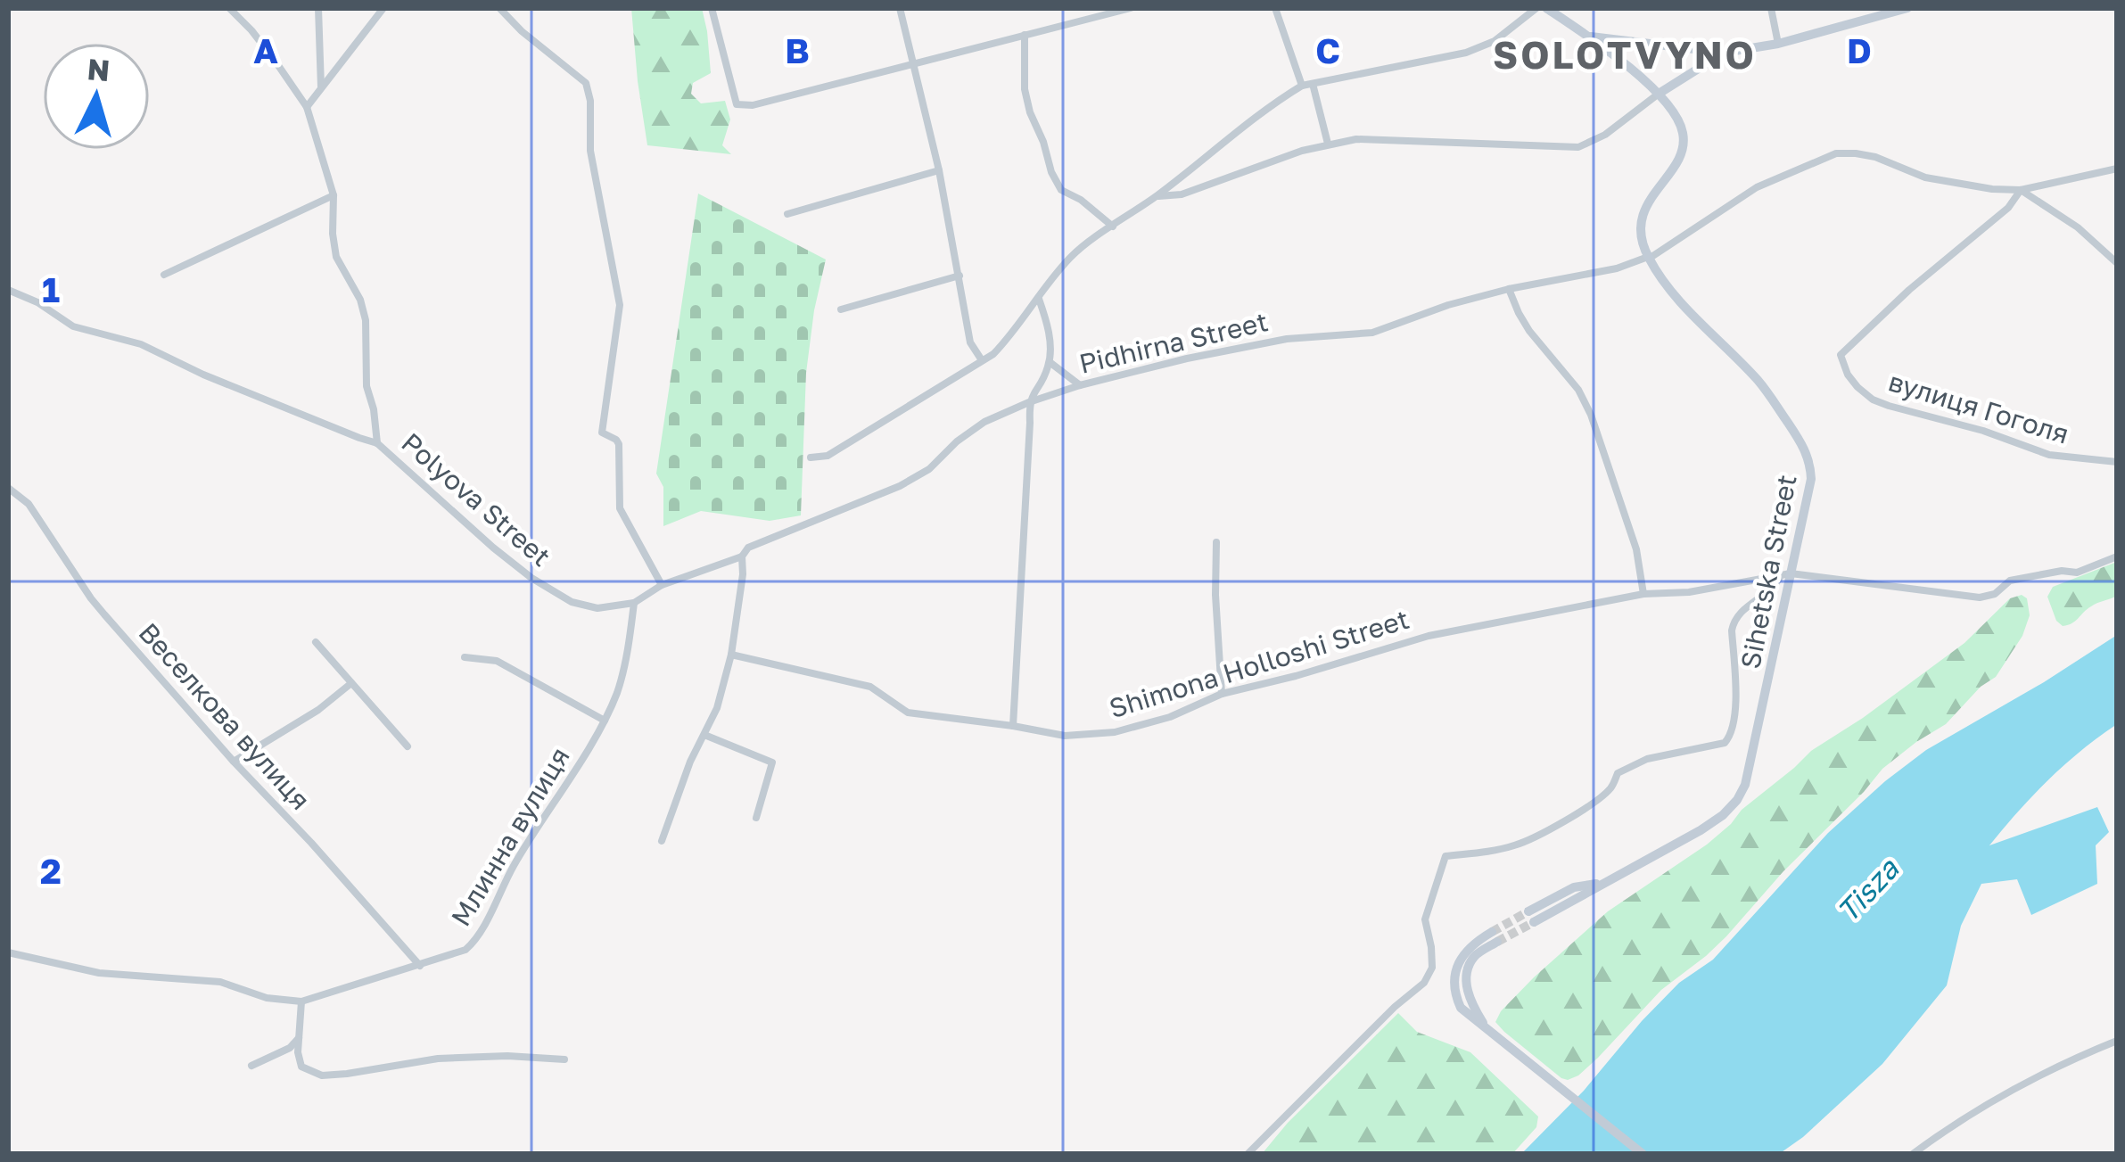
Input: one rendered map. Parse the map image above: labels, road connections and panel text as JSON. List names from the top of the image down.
{
  "streets": {
    "street": [
      "Pidhirna Street",
      "вулиця Гоголя",
      "Polyova Street",
      "Sihetska Street",
      "Shimona Holloshi Street",
      "Веселкова вулиця",
      "Млинна вулиця"
    ]
  },
  "crossings": [
    ["Pidhirna Street", "вулиця Гоголя"],
    ["Pidhirna Street", "Sihetska Street"],
    ["Polyova Street", "Млинна вулиця"],
    ["Sihetska Street", "Shimona Holloshi Street"],
    ["Веселкова вулиця", "Млинна вулиця"]
  ],
  "districts": ["SOLOTVYNO"],
  "water": ["Tisza"],
  "north": "top",
  "grid": {
    "columns": [
      "A",
      "B",
      "C",
      "D"
    ],
    "rows": ["1", "2"]
  }
}
